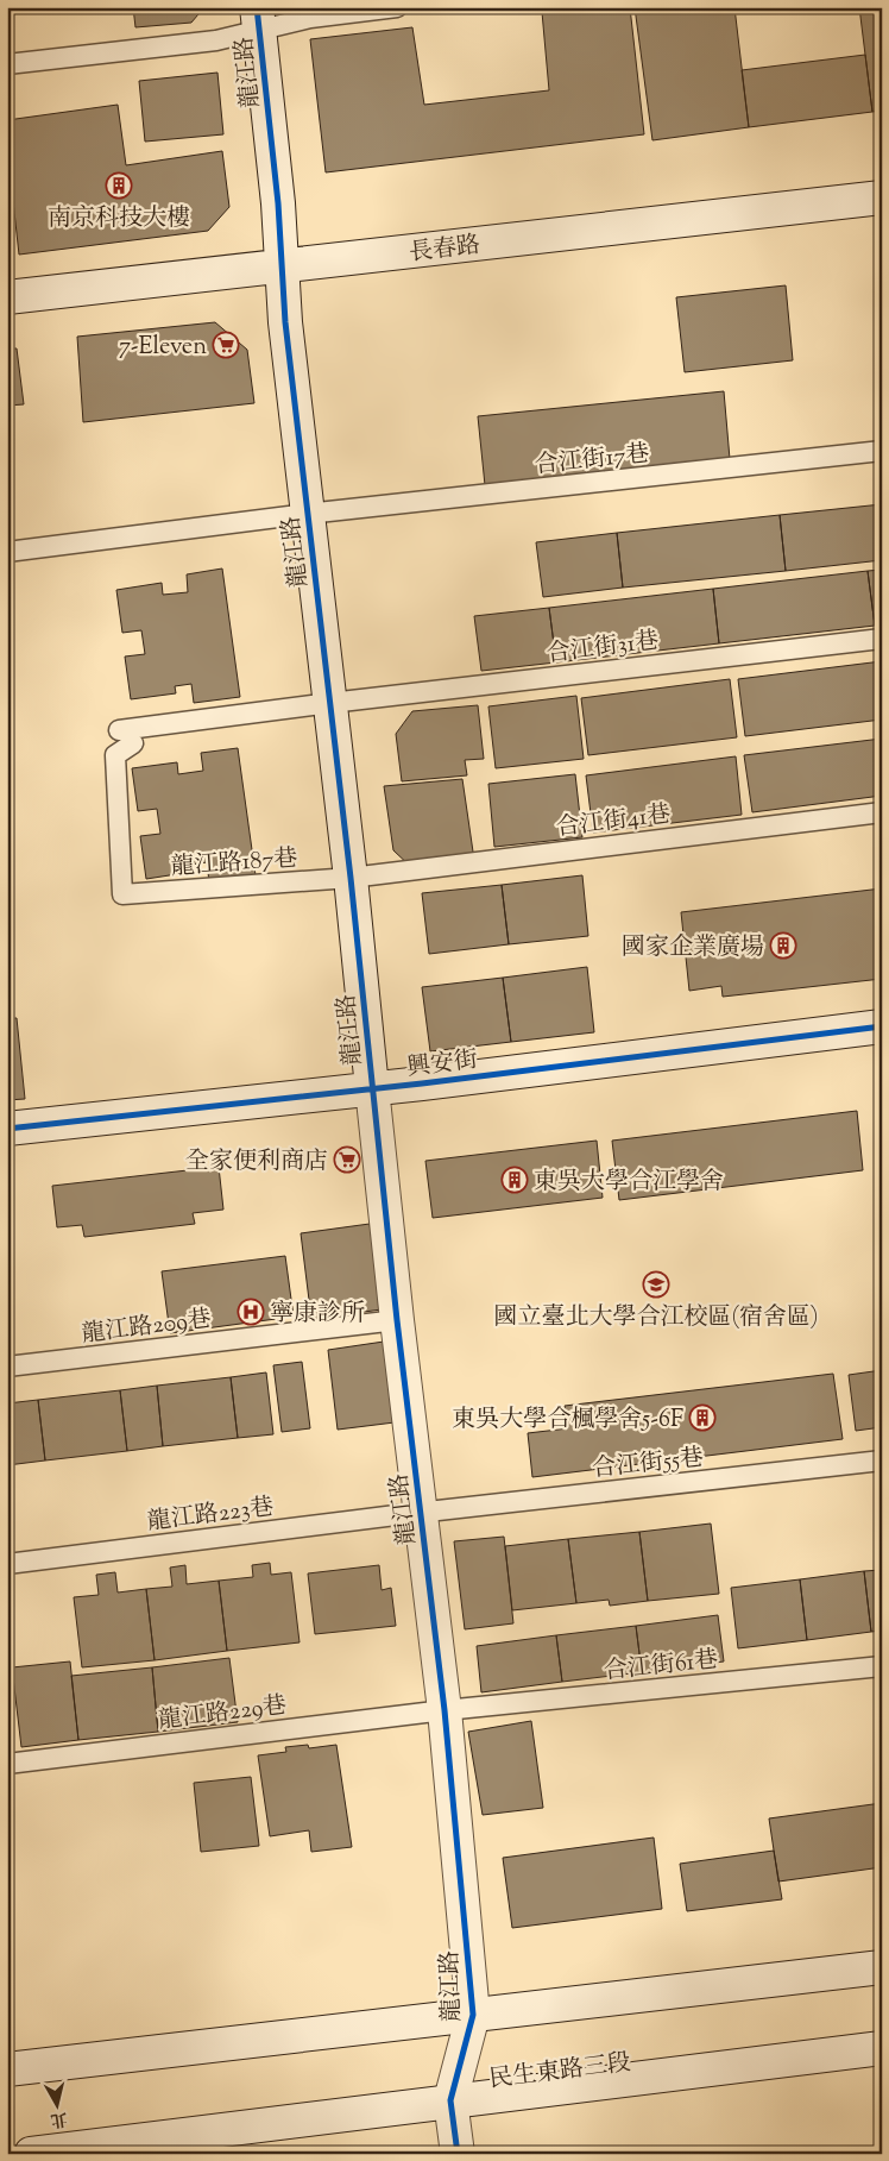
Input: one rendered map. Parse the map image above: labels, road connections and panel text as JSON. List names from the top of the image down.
{
  "streets": {
    "street": [
      "龍江路",
      "長春路",
      "興安街",
      "民生東路三段"
    ],
    "lane": [
      "合江街17巷",
      "合江街31巷",
      "合江街41巷",
      "龍江路187巷",
      "龍江路209巷",
      "合江街55巷",
      "龍江路223巷",
      "合江街61巷",
      "龍江路229巷"
    ]
  },
  "crossings": [
    ["龍江路", "長春路"],
    ["龍江路", "合江街17巷"],
    ["龍江路", "合江街31巷"],
    ["龍江路", "合江街41巷"],
    ["龍江路", "龍江路187巷"],
    ["龍江路", "興安街"],
    ["龍江路", "龍江路209巷"],
    ["龍江路", "合江街55巷"],
    ["龍江路", "龍江路223巷"],
    ["龍江路", "合江街61巷"],
    ["龍江路", "龍江路229巷"],
    ["龍江路", "民生東路三段"],
    ["合江街41巷", "龍江路187巷"],
    ["合江街55巷", "龍江路223巷"],
    ["合江街61巷", "龍江路229巷"]
  ],
  "places": {
    "building": [
      "南京科技大樓",
      "國家企業廣場",
      "東吳大學合江學舍",
      "東吳大學合楓學舍5-6F"
    ],
    "supermarket": ["7-Eleven", "全家便利商店"],
    "school or university": ["國立臺北大學合江校區(宿舍區)"],
    "hospital": ["寧康診所"]
  },
  "north": "bottom"
}
